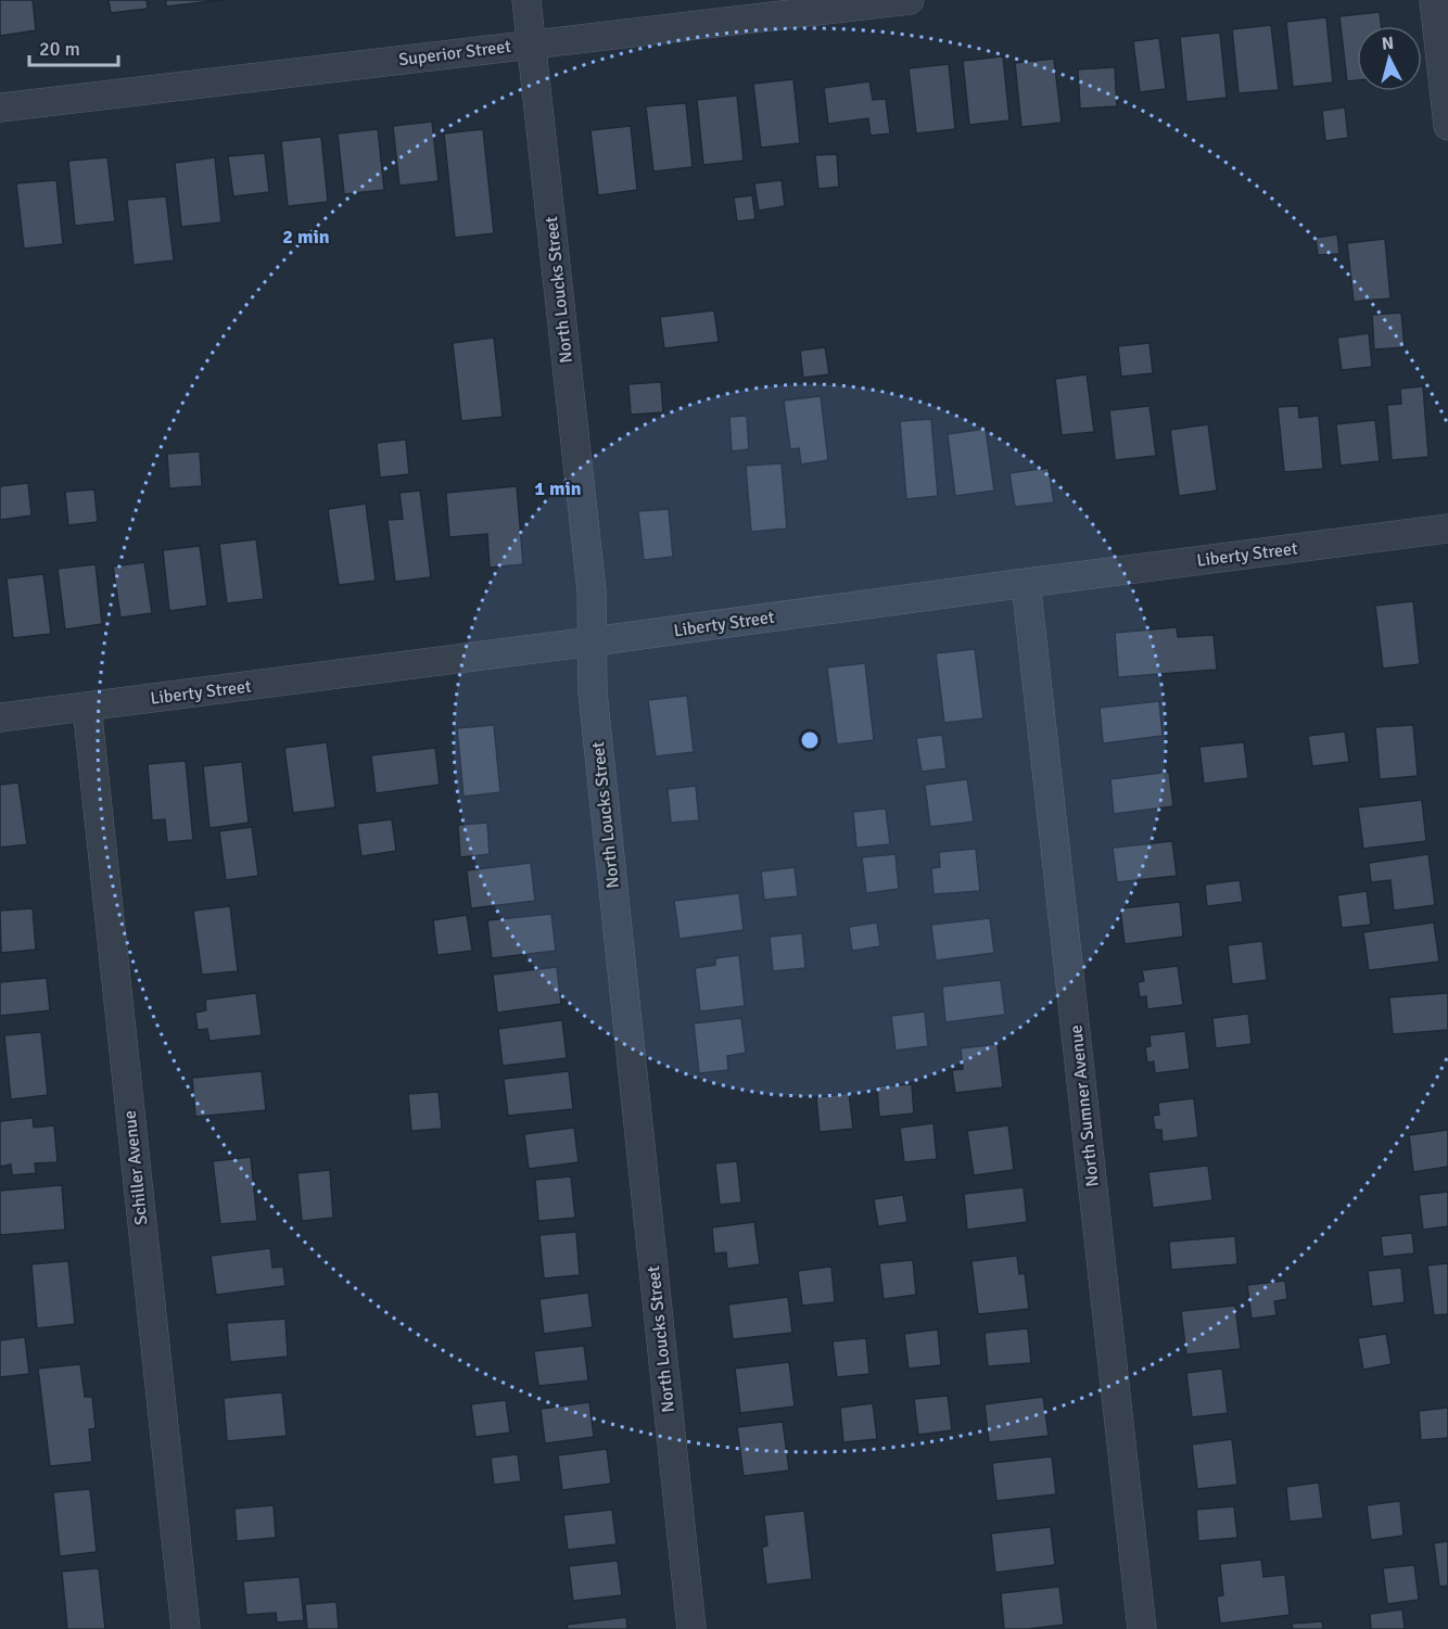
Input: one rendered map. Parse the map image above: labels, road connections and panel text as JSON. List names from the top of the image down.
{
  "streets": {
    "street": [
      "Superior Street",
      "North Loucks Street",
      "Liberty Street",
      "North Sumner Avenue",
      "Schiller Avenue"
    ]
  },
  "crossings": [
    ["Superior Street", "North Loucks Street"],
    ["North Loucks Street", "Liberty Street"],
    ["Liberty Street", "North Sumner Avenue"],
    ["Liberty Street", "Schiller Avenue"]
  ],
  "scale_bar": "20 m",
  "north": "top",
  "rings": ["2 min", "1 min"]
}
